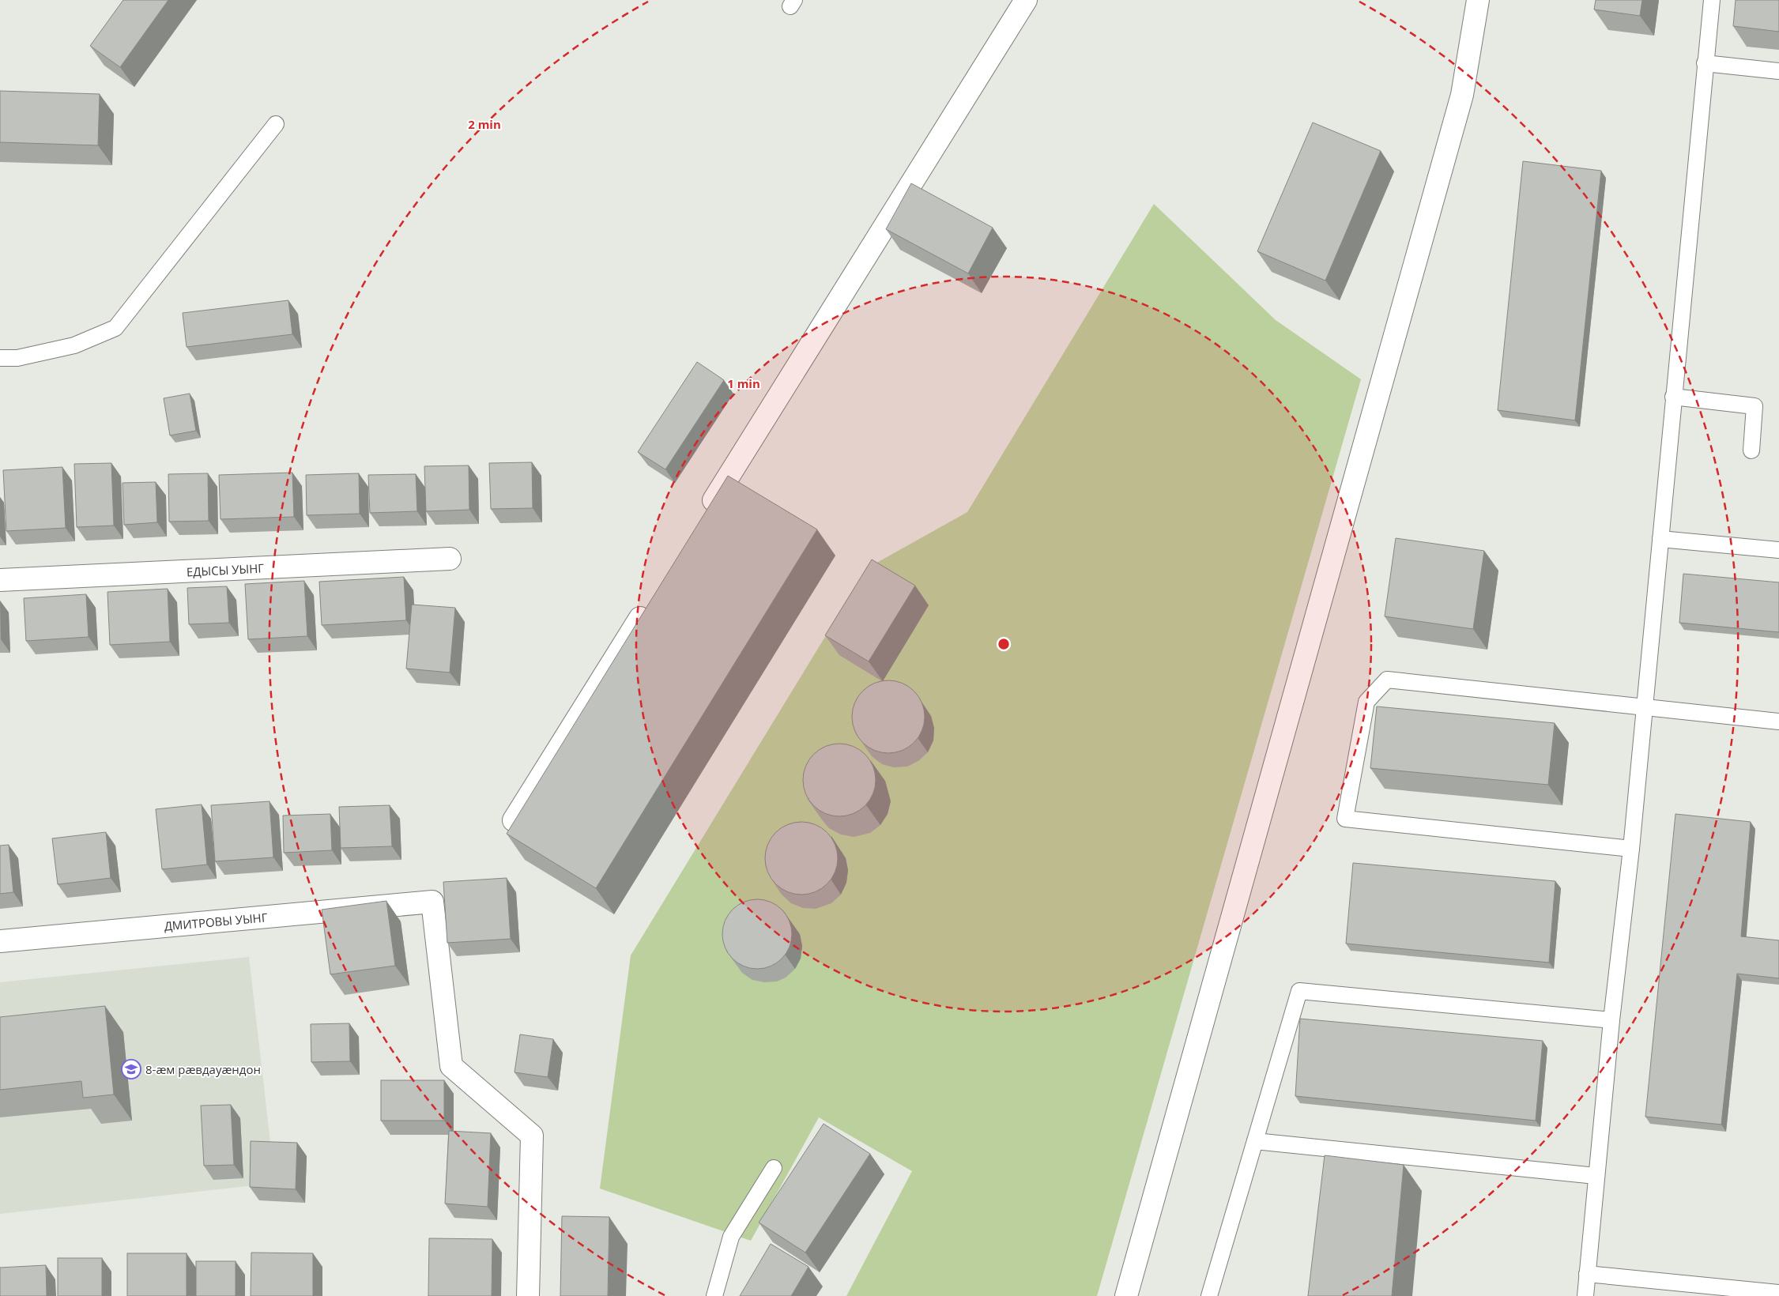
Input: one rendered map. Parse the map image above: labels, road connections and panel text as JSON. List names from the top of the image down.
{
  "streets": {
    "street": ["ЕДЫСЫ УЫНГ", "ДМИТРОВЫ УЫНГ"]
  },
  "places": {
    "school or university": ["8-æм рӕвдауӕндон"]
  },
  "rings": ["2 min", "1 min"]
}
